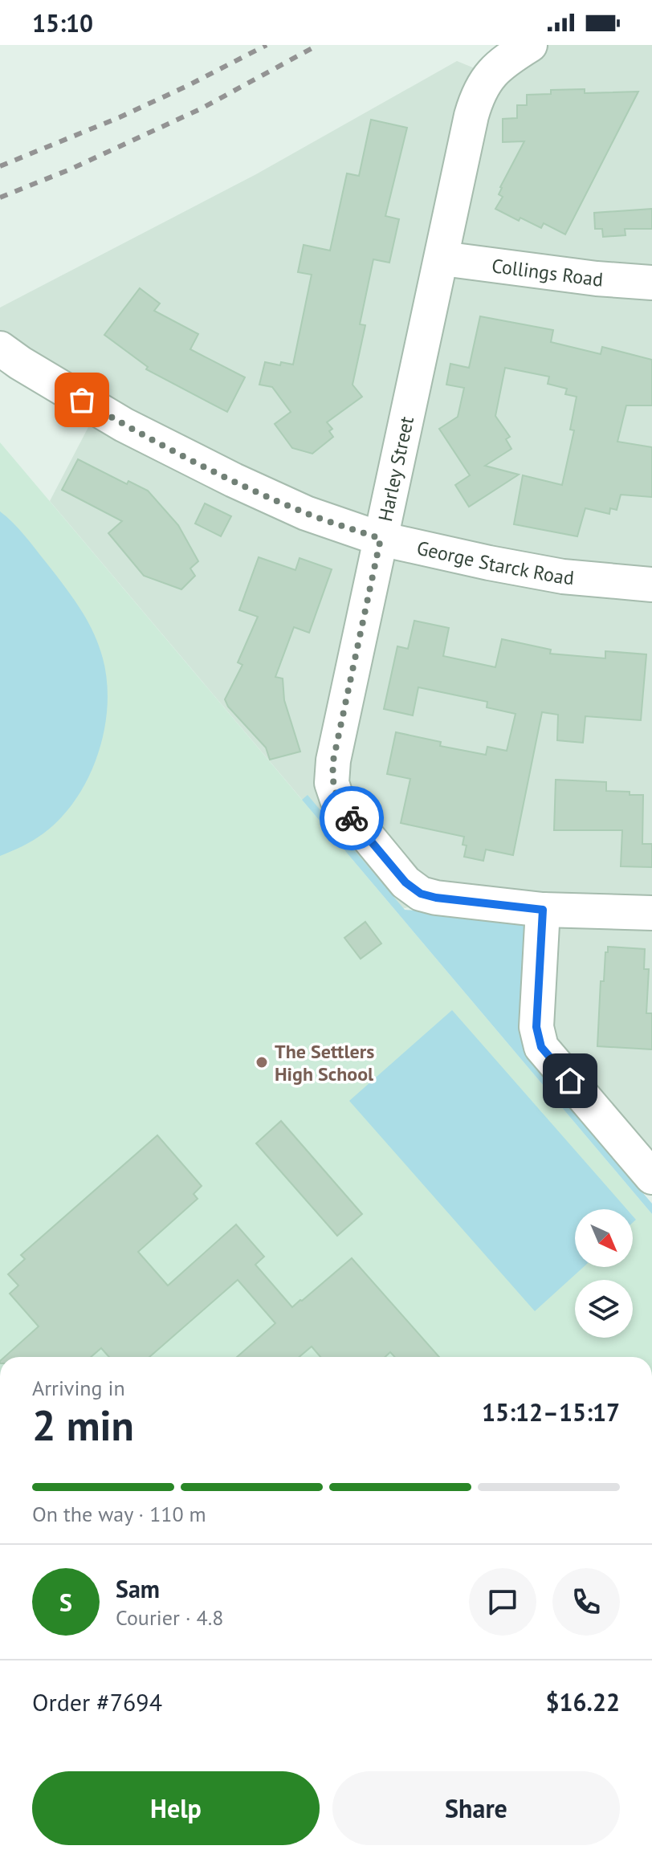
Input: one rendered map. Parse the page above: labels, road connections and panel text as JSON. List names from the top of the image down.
{
  "streets": {
    "street": ["Collings Road", "Harley Street", "George Starck Road"]
  },
  "crossings": [
    ["Collings Road", "Harley Street"],
    ["Harley Street", "George Starck Road"]
  ],
  "places": ["The Settlers High School"],
  "north": "bottom right",
  "page": {
    "status": "15:10",
    "heading": ["2 min", "Arriving in", "15:12–15:17"],
    "panel": [
      "Sam",
      "Courier · 4.8",
      "Order #7694",
      "$16.22"
    ],
    "bar": "On the way · 110 m",
    "round": "S",
    "buttons": ["Help", "Share"]
  }
}
